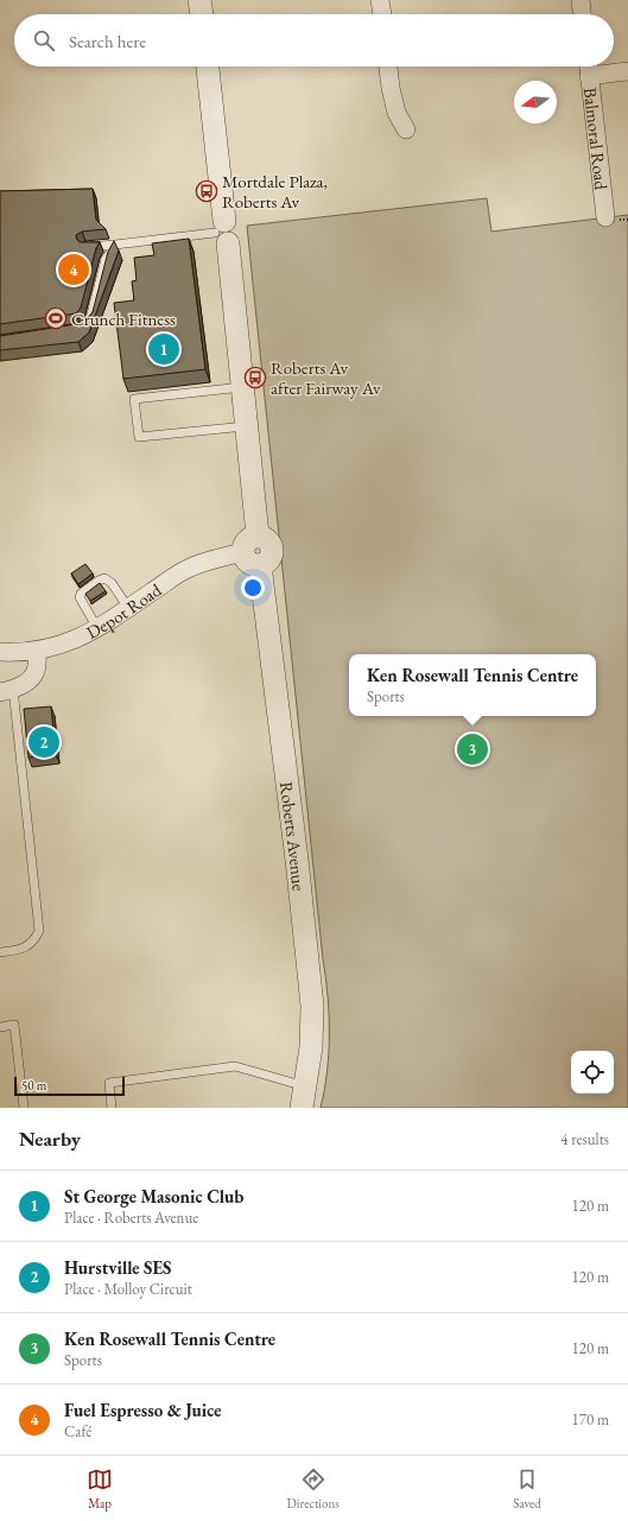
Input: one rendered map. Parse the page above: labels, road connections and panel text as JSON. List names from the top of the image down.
{
  "streets": {
    "street": ["Balmoral Road", "Depot Road", "Roberts Avenue"]
  },
  "crossings": [
    ["Depot Road", "Roberts Avenue"]
  ],
  "places": {
    "bus stop": ["Mortdale Plaza, Roberts Av", "Roberts Av after Fairway Av"],
    "sports": ["Crunch Fitness"]
  },
  "scale_bar": "50 m",
  "north": "left",
  "page": {
    "search": "Search here",
    "pins": [
      "4",
      "1",
      "2",
      "3"
    ],
    "popup": ["Ken Rosewall Tennis Centre", "Sports"],
    "scale": "50 m",
    "heading": ["Nearby", "4 results"],
    "list": [
      {
        "mark": "1",
        "name": "St George Masonic Club",
        "note": "Place · Roberts Avenue",
        "value": "120 m"
      },
      {
        "mark": "2",
        "name": "Hurstville SES",
        "note": "Place · Molloy Circuit",
        "value": "120 m"
      },
      {
        "mark": "3",
        "name": "Ken Rosewall Tennis Centre",
        "note": "Sports",
        "value": "120 m"
      },
      {
        "mark": "4",
        "name": "Fuel Espresso & Juice",
        "note": "Café",
        "value": "170 m"
      }
    ],
    "nav": ["Map", "Directions", "Saved"]
  }
}
